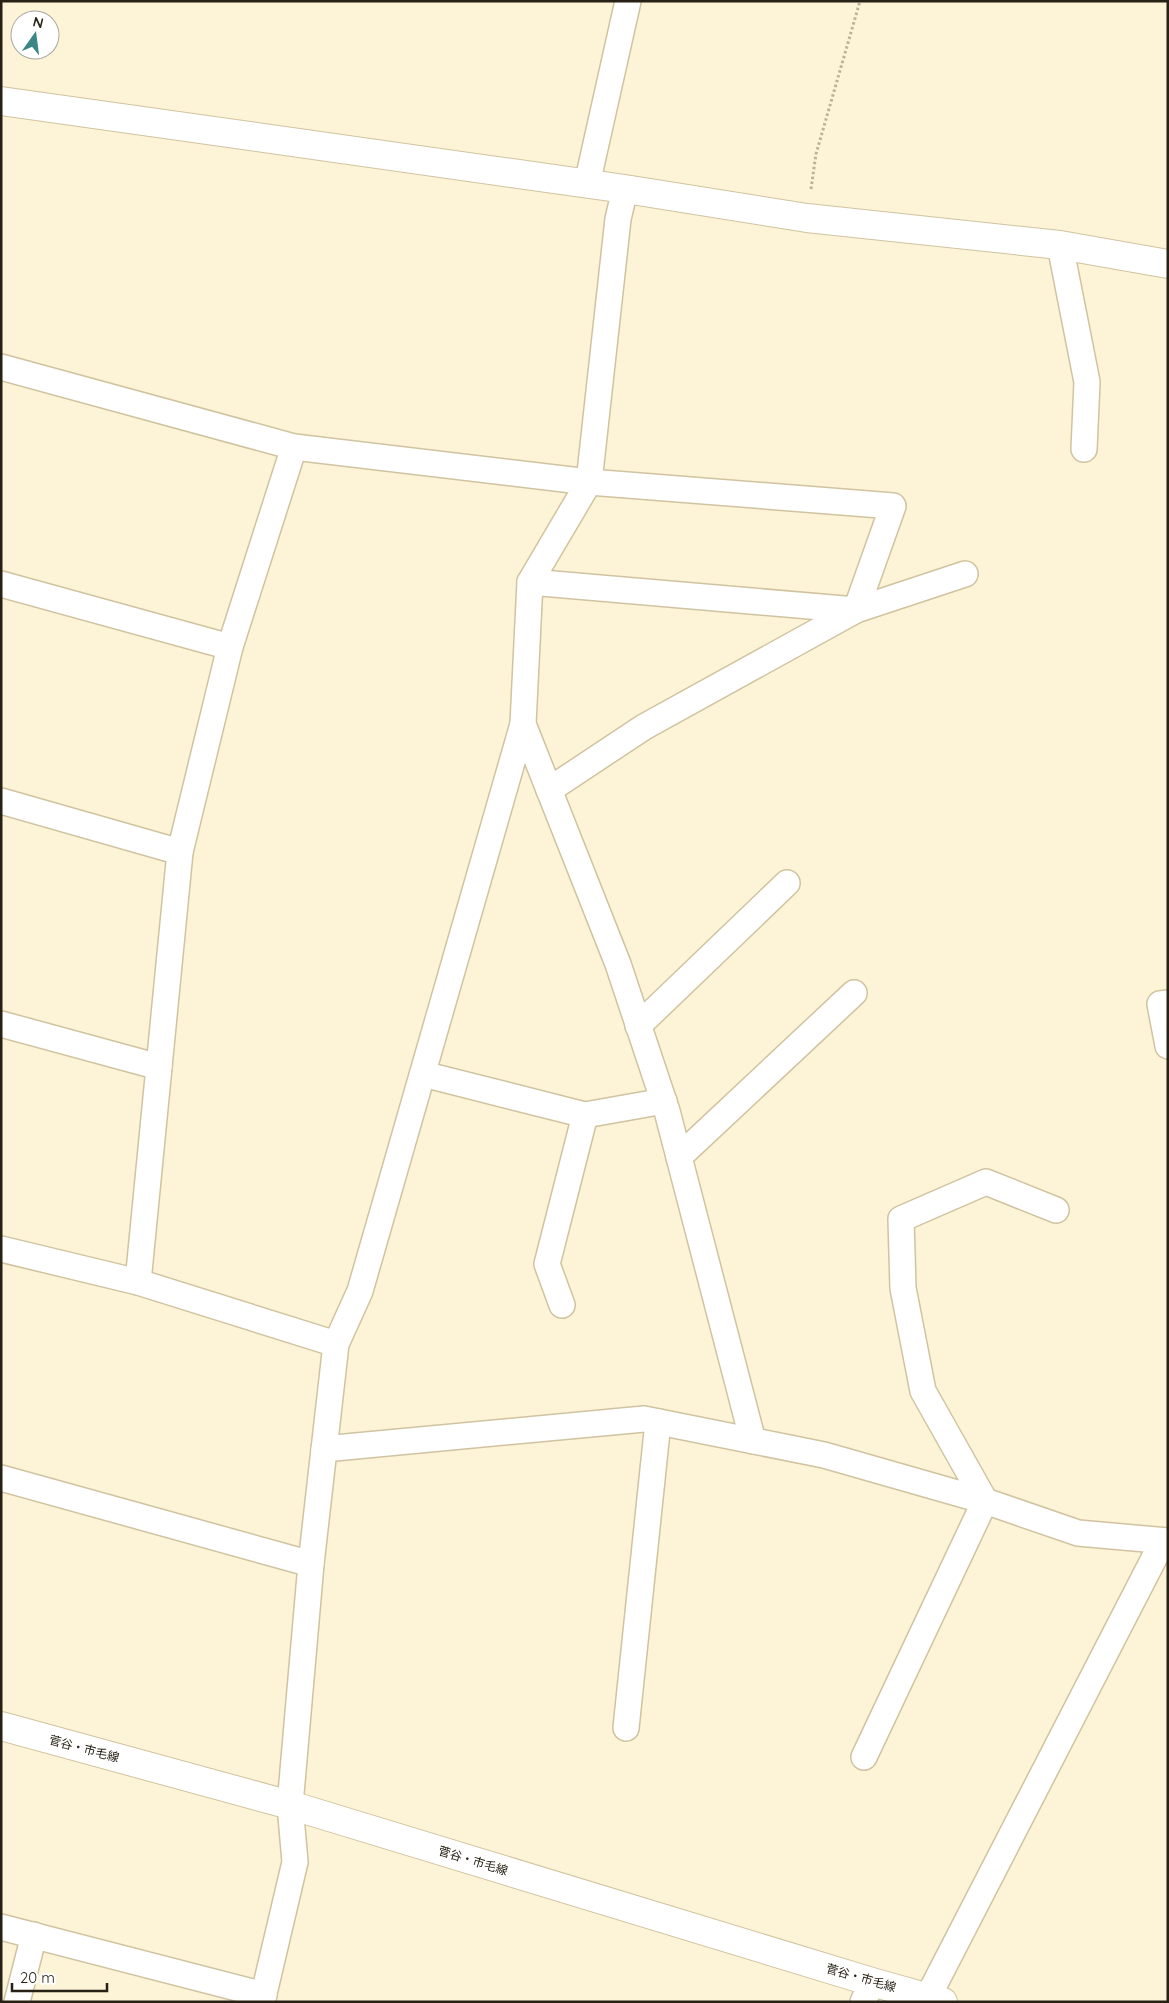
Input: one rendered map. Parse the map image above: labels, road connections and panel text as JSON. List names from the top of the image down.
{
  "streets": {
    "street": ["菅谷・市毛線"]
  },
  "scale_bar": "20 m",
  "north": "top"
}
